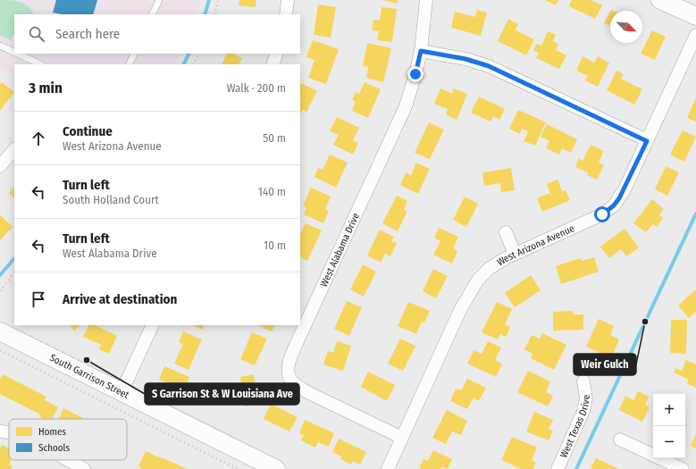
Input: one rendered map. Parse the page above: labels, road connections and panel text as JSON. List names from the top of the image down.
{
  "streets": {
    "main road": ["South Garrison Street"],
    "street": ["West Arizona Avenue", "West Alabama Drive", "West Texas Drive"]
  },
  "crossings": [
    ["West Arizona Avenue", "West Alabama Drive"]
  ],
  "places": ["Weir Gulch", "S Garrison St & W Louisiana Ave"],
  "legend": ["Homes", "Schools"],
  "north": "bottom right",
  "page": {
    "search": "Search here",
    "heading": ["3 min", "Walk · 200 m"],
    "list": [
      ["Continue", "West Arizona Avenue", "50 m"],
      ["Turn left", "South Holland Court", "140 m"],
      ["Turn left", "West Alabama Drive", "10 m"],
      "Arrive at destination"
    ],
    "map_buttons": ["+", "−"]
  }
}
